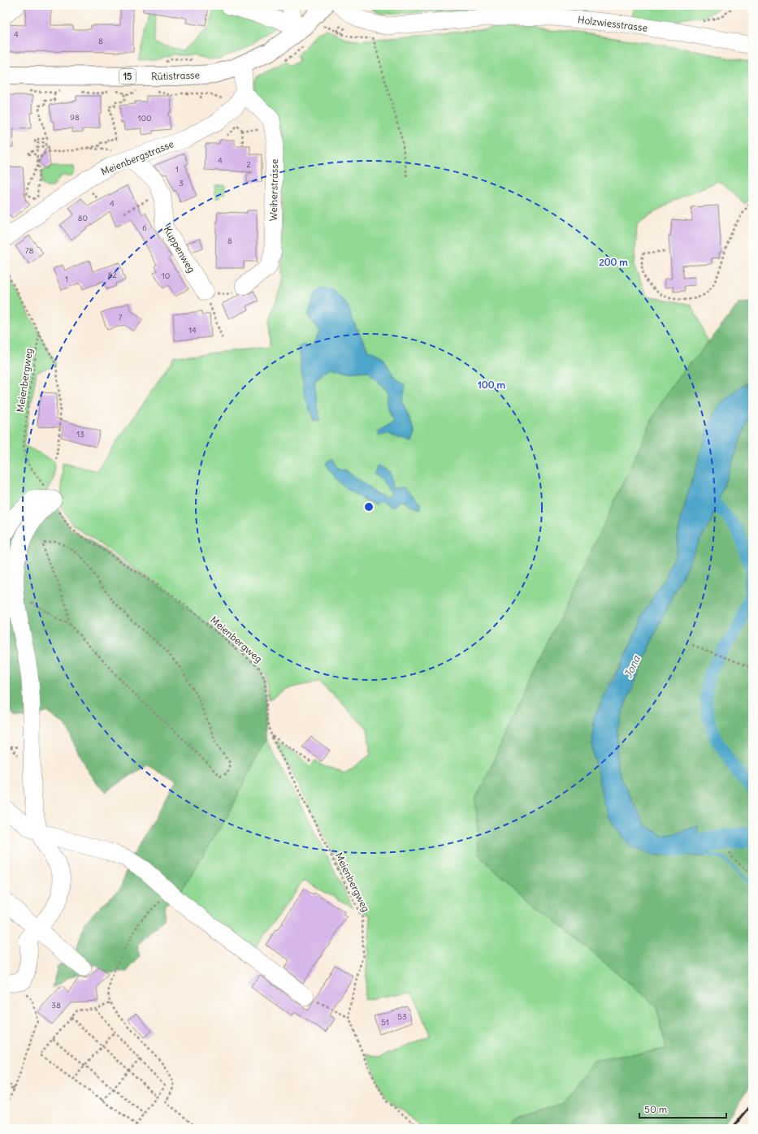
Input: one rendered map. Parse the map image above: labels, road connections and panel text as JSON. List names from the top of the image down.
{
  "streets": {
    "main road": ["Rütistrasse", "15"],
    "street": [
      "Holzwiesstrasse",
      "Meienbergstrasse",
      "Weiherstrasse",
      "Kuppenweg"
    ],
    "path": ["Meienbergweg"]
  },
  "crossings": [
    ["Meienbergstrasse", "Weiherstrasse"],
    ["Meienbergstrasse", "Kuppenweg"]
  ],
  "water": ["Jona"],
  "house_numbers": [
    "4",
    "8",
    "98",
    "100",
    "4",
    "2",
    "1",
    "3",
    "4",
    "80",
    "6",
    "8",
    "78",
    "82",
    "10",
    "1",
    "7",
    "14",
    "13",
    "38",
    "53",
    "51"
  ],
  "scale_bar": "50 m",
  "rings": ["200 m", "100 m"]
}
